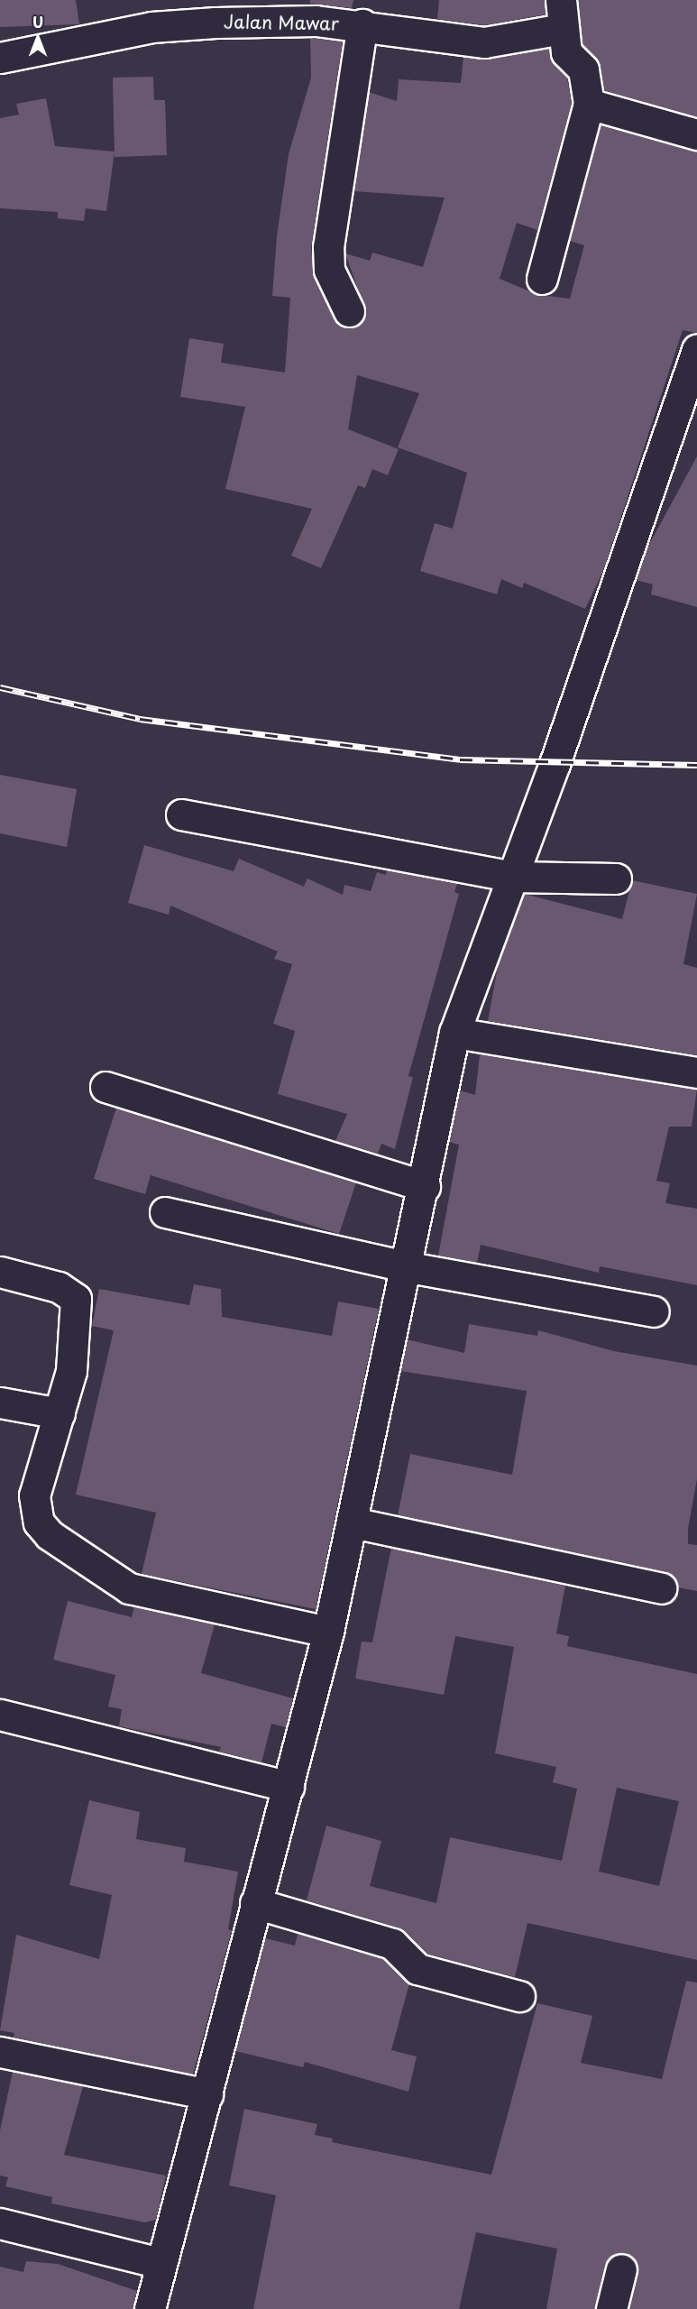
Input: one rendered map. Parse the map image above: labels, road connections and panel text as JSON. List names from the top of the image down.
{
  "streets": {
    "street": ["Jalan Mawar"]
  },
  "north": "top"
}
